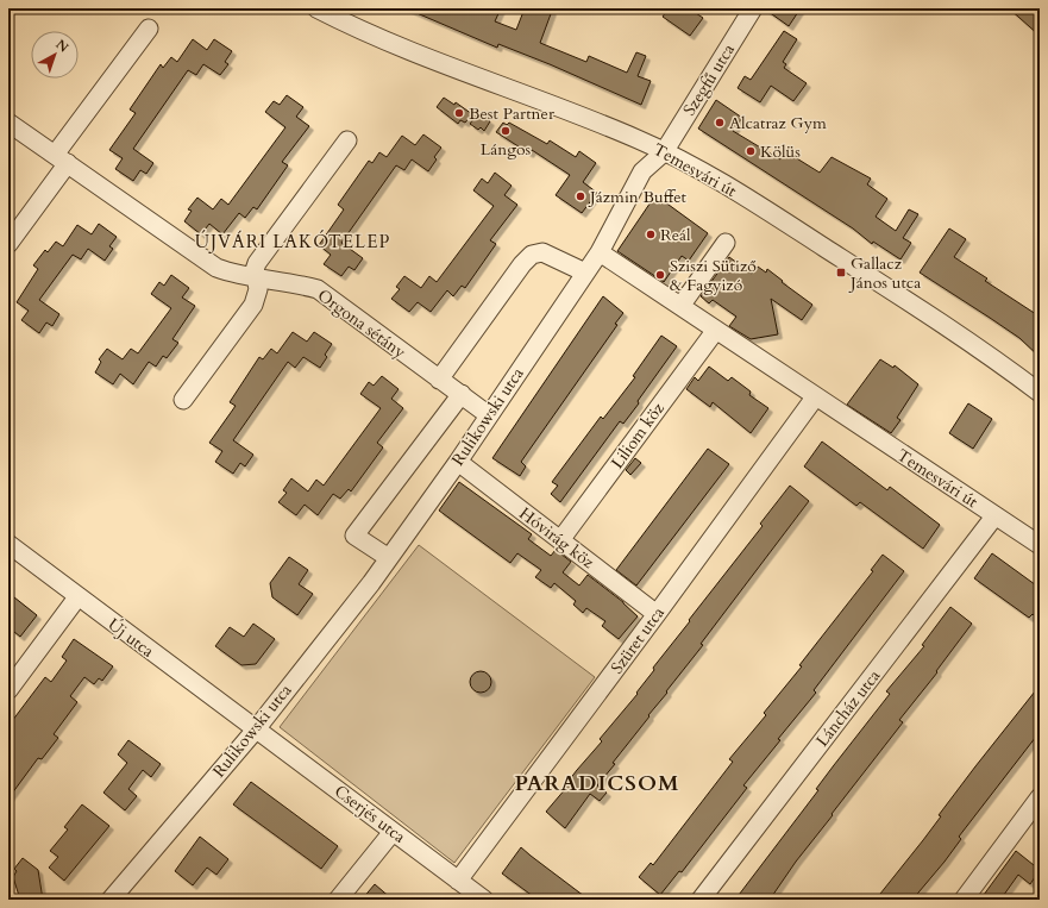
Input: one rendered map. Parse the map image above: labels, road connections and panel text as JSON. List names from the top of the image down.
{
  "streets": {
    "street": [
      "Szegfű utca",
      "Temesvári út",
      "Orgona sétány",
      "Rulikowski utca",
      "Liliom köz",
      "Hóvirág köz",
      "Új utca",
      "Szüret utca",
      "Láncház utca",
      "Cserjés utca"
    ]
  },
  "crossings": [
    ["Szegfű utca", "Temesvári út"],
    ["Szegfű utca", "Rulikowski utca"],
    ["Temesvári út", "Rulikowski utca"],
    ["Temesvári út", "Liliom köz"],
    ["Temesvári út", "Szüret utca"],
    ["Temesvári út", "Láncház utca"],
    ["Orgona sétány", "Rulikowski utca"],
    ["Rulikowski utca", "Hóvirág köz"],
    ["Rulikowski utca", "Új utca"],
    ["Rulikowski utca", "Cserjés utca"],
    ["Liliom köz", "Hóvirág köz"],
    ["Hóvirág köz", "Szüret utca"],
    ["Új utca", "Cserjés utca"],
    ["Szüret utca", "Cserjés utca"]
  ],
  "districts": ["ÚJVÁRI LAKÓTELEP", "PARADICSOM"],
  "places": {
    "other": [
      "Best Partner",
      "Alcatraz Gym",
      "Lángos",
      "Kölüs",
      "Jázmin Buffet",
      "Reál",
      "Sziszi Sütiző & Fagyizó"
    ],
    "transit": ["Gallacz János utca"]
  },
  "north": "top right"
}
